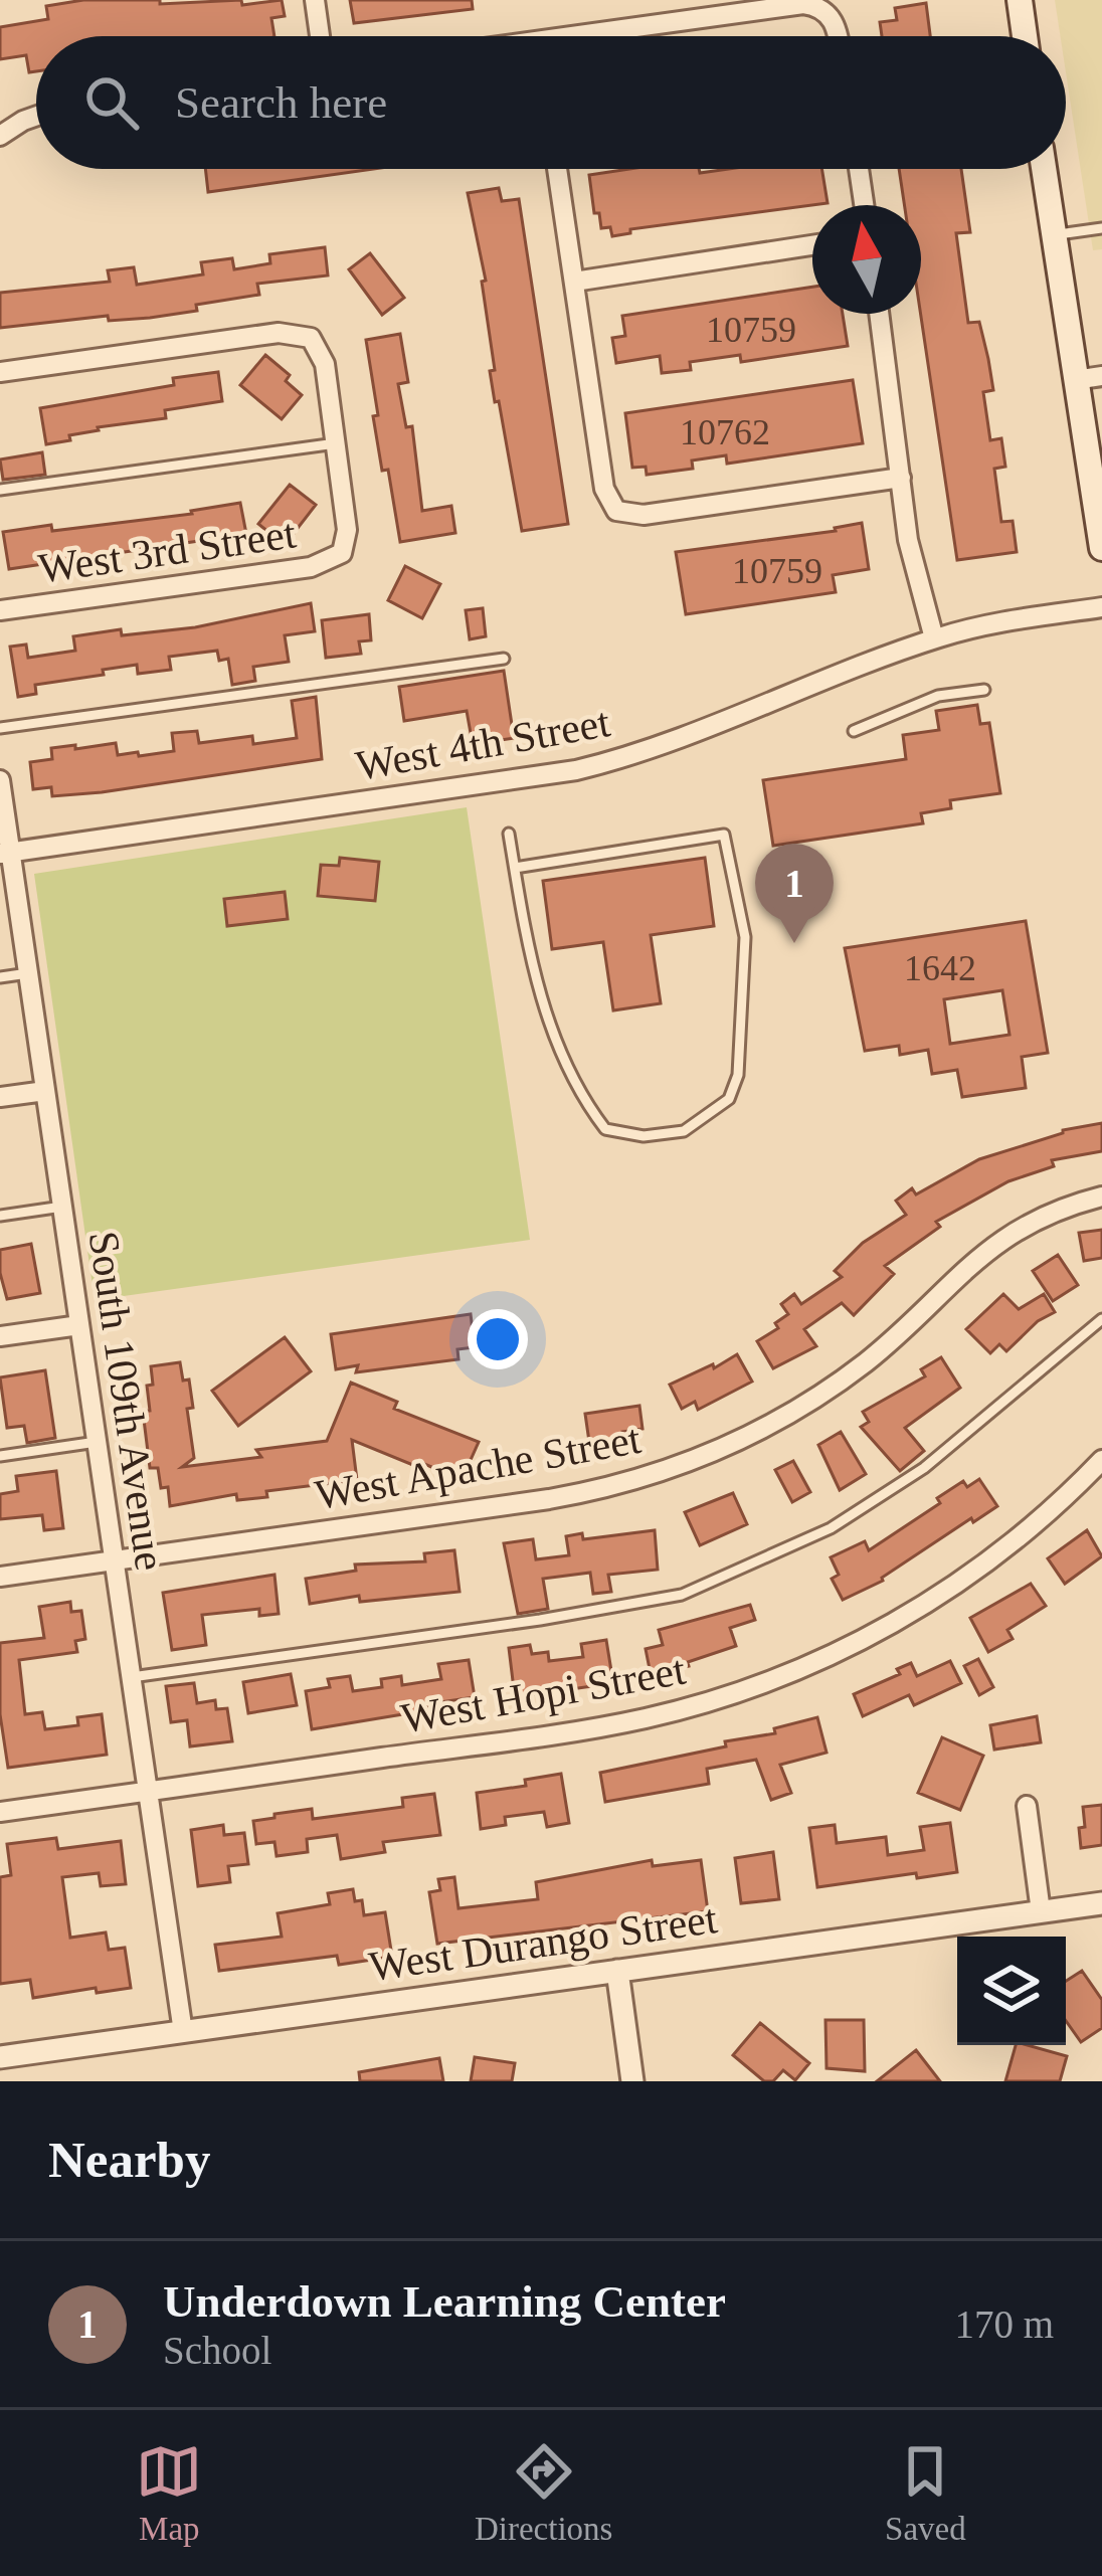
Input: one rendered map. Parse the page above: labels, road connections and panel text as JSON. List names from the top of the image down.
{
  "streets": {
    "street": [
      "West 3rd Street",
      "West 4th Street",
      "South 109th Avenue",
      "West Apache Street",
      "West Hopi Street",
      "West Durango Street"
    ]
  },
  "crossings": [
    ["West 4th Street", "South 109th Avenue"],
    ["South 109th Avenue", "West Apache Street"],
    ["South 109th Avenue", "West Hopi Street"],
    ["South 109th Avenue", "West Durango Street"]
  ],
  "house_numbers": [
    "10759",
    "10762",
    "10759",
    "1642"
  ],
  "north": "top",
  "page": {
    "search": "Search here",
    "pins": "1",
    "heading": "Nearby",
    "list": [
      {
        "mark": "1",
        "name": "Underdown Learning Center",
        "note": "School",
        "value": "170 m"
      }
    ],
    "nav": ["Map", "Directions", "Saved"]
  }
}
